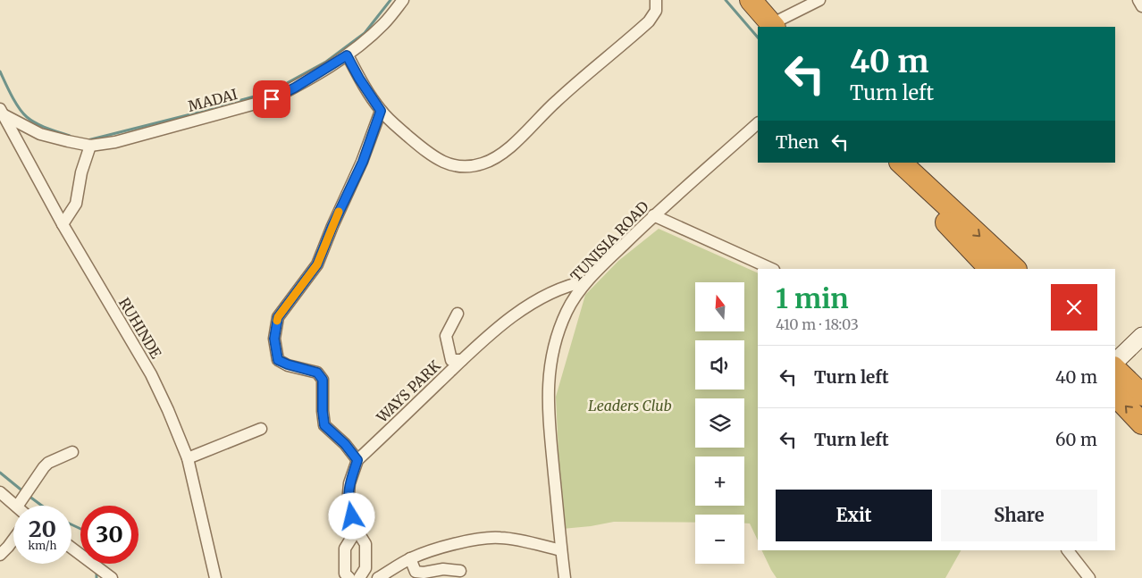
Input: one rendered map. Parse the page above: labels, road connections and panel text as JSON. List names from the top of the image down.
{
  "streets": {
    "street": [
      "MADAI",
      "TUNISIA ROAD",
      "RUHINDE",
      "WAYS PARK"
    ]
  },
  "crossings": [
    ["MADAI", "RUHINDE"],
    ["TUNISIA ROAD", "WAYS PARK"]
  ],
  "parks": ["Leaders Club"],
  "north": "top",
  "page": {
    "turn": ["40 m", "Turn left"],
    "then": "Then",
    "heading": ["1 min", "410 m · 18:03"],
    "map_buttons": ["+", "−"],
    "list": [
      {
        "name": "Turn left",
        "value": "40 m"
      },
      {
        "name": "Turn left",
        "value": "60 m"
      }
    ],
    "buttons": ["Exit", "Share"],
    "speed": "20 km/h",
    "limit": "30"
  }
}
